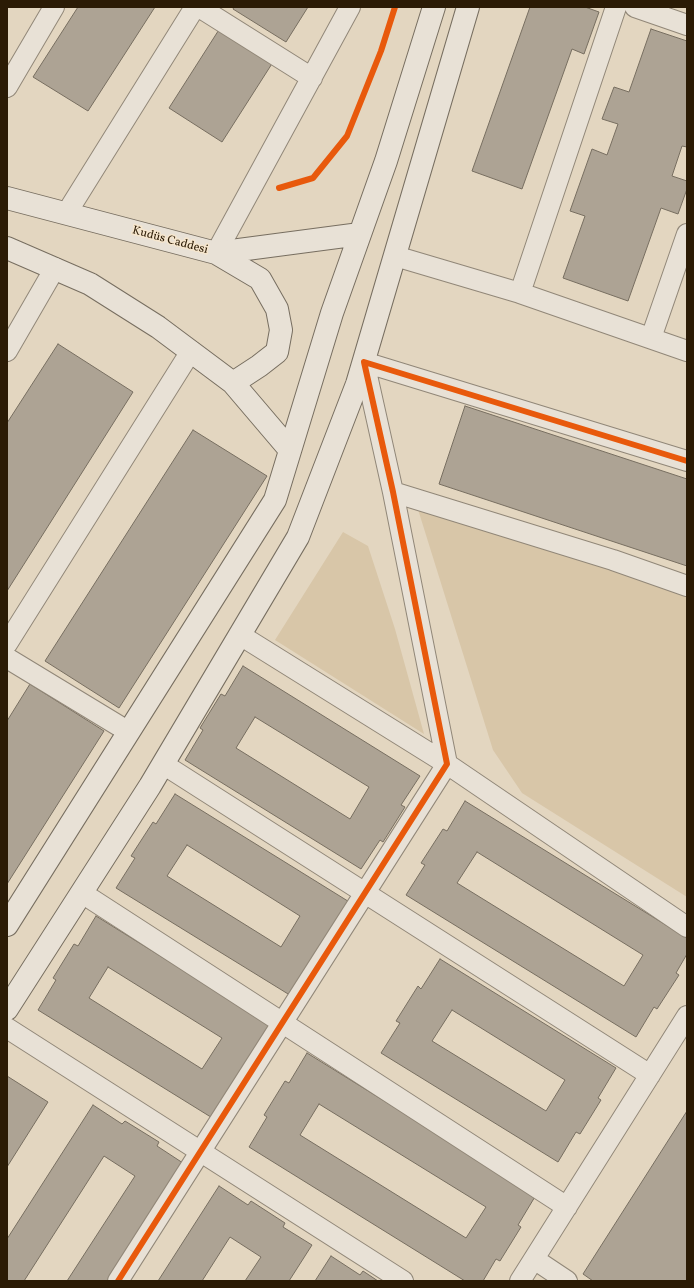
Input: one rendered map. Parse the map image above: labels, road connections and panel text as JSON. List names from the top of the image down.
{
  "streets": {
    "street": ["Kudüs Caddesi"]
  }
}
